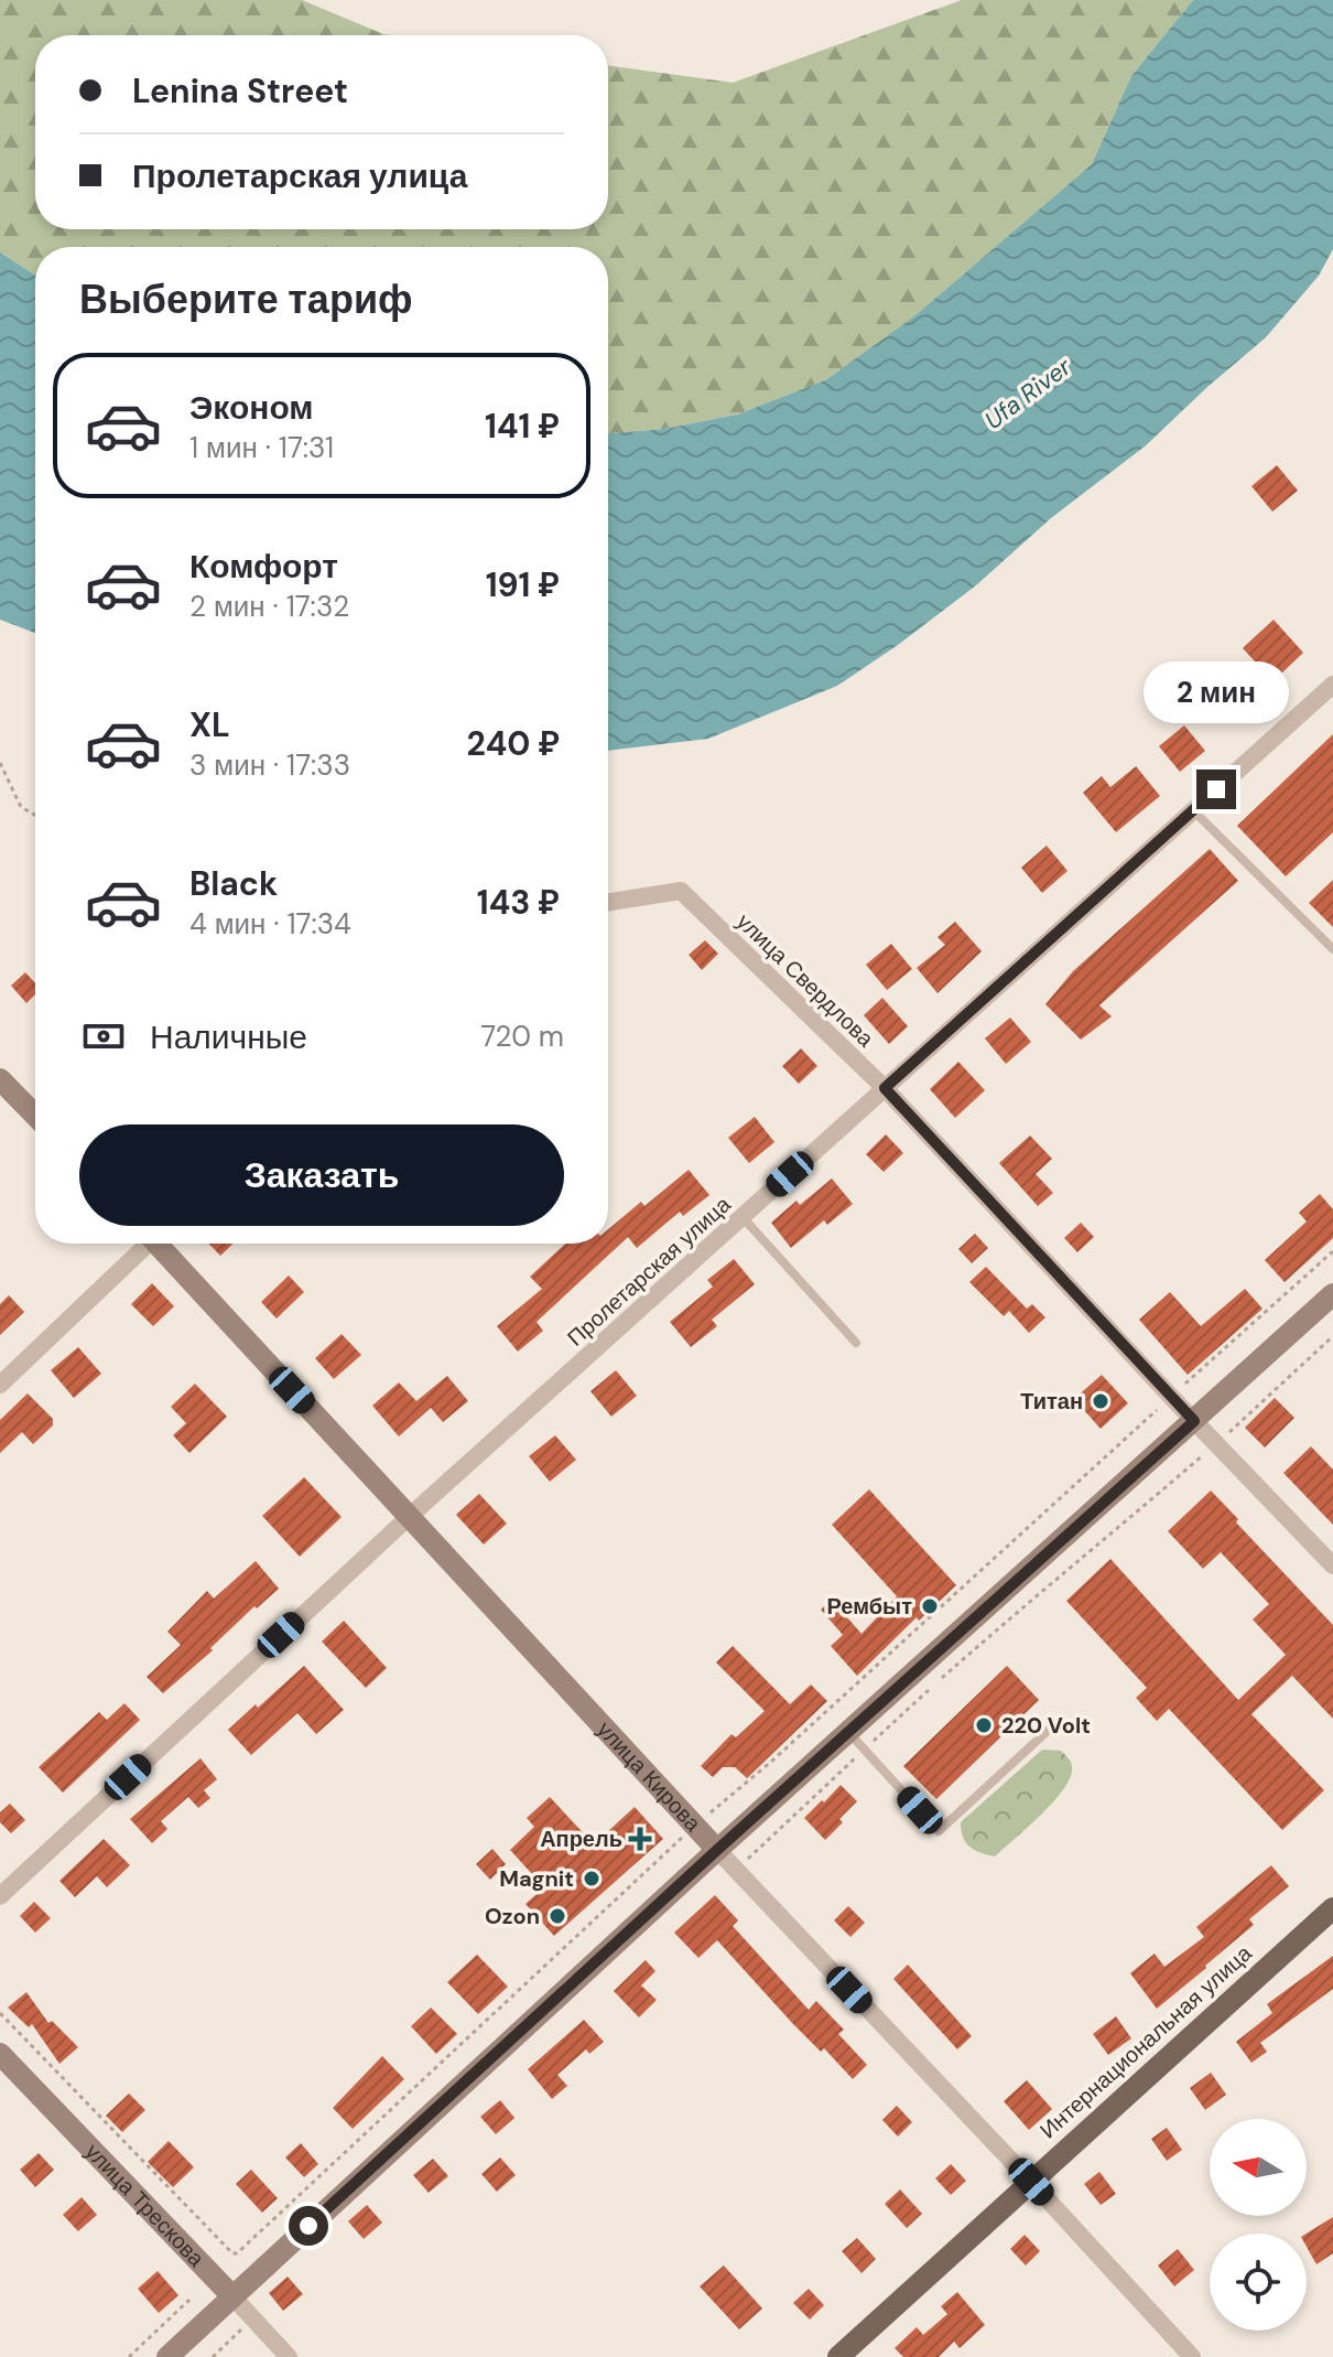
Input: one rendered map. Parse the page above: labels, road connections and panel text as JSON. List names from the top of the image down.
{
  "streets": {
    "main road": ["улица Кирова", "Интернациональная улица", "улица Трескова"],
    "street": ["улица Свердлова", "Пролетарская улица"]
  },
  "crossings": [
    ["улица Свердлова", "Пролетарская улица"],
    ["Пролетарская улица", "улица Кирова"],
    ["улица Кирова", "Интернациональная улица"]
  ],
  "water": ["Ufa River"],
  "places": {
    "other": [
      "Титан",
      "Рембыт",
      "220 Volt",
      "Magnit",
      "Ozon"
    ],
    "health": ["Апрель"]
  },
  "north": "left",
  "page": {
    "banner": ["Lenina Street", "Пролетарская улица"],
    "heading": "Выберите тариф",
    "list": [
      {
        "name": "Эконом",
        "note": "1 мин · 17:31",
        "value": "141 ₽"
      },
      {
        "name": "Комфорт",
        "note": "2 мин · 17:32",
        "value": "191 ₽"
      },
      {
        "name": "XL",
        "note": "3 мин · 17:33",
        "value": "240 ₽"
      },
      {
        "name": "Black",
        "note": "4 мин · 17:34",
        "value": "143 ₽"
      }
    ],
    "bubble": "2 мин",
    "pay": ["Наличные", "720 m"],
    "buttons": "Заказать"
  }
}
